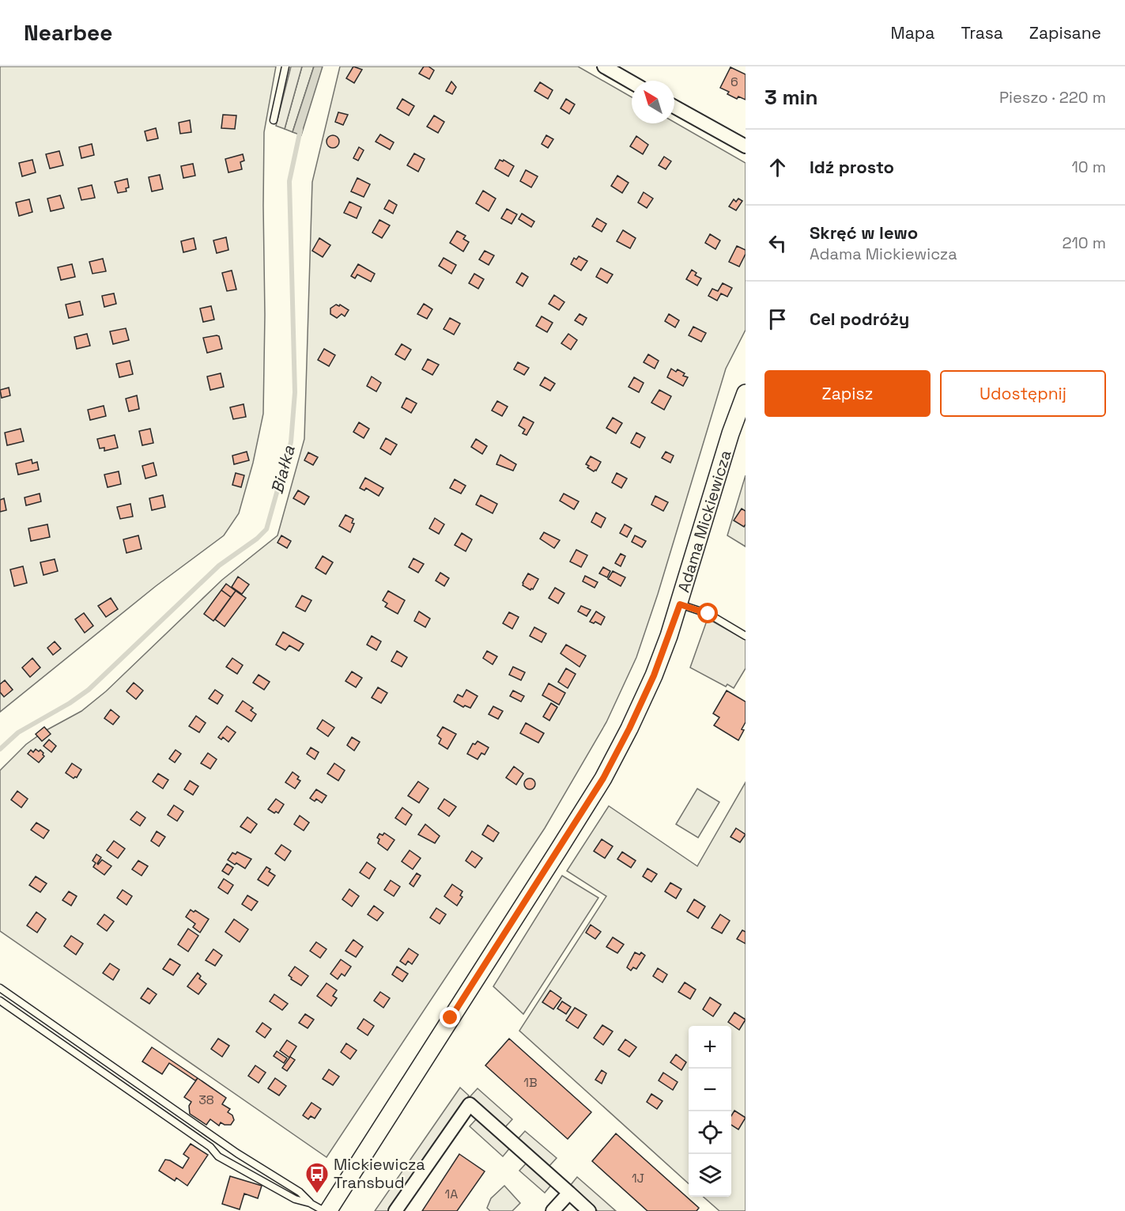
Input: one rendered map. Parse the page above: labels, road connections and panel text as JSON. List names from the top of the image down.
{
  "streets": {
    "street": ["Adama Mickiewicza"]
  },
  "water": ["Białka"],
  "places": {
    "bus stop": ["Mickiewicza Transbud"]
  },
  "house_numbers": [
    "6",
    "1B",
    "38",
    "1J",
    "1A"
  ],
  "north": "top left",
  "page": {
    "header": "Nearbee",
    "nav": ["Mapa", "Trasa", "Zapisane"],
    "heading": ["3 min", "Pieszo · 220 m"],
    "list": [
      ["Idź prosto", "10 m"],
      ["Skręć w lewo", "Adama Mickiewicza", "210 m"],
      "Cel podróży"
    ],
    "buttons": ["Zapisz", "Udostępnij"],
    "map_buttons": ["+", "−"]
  }
}
